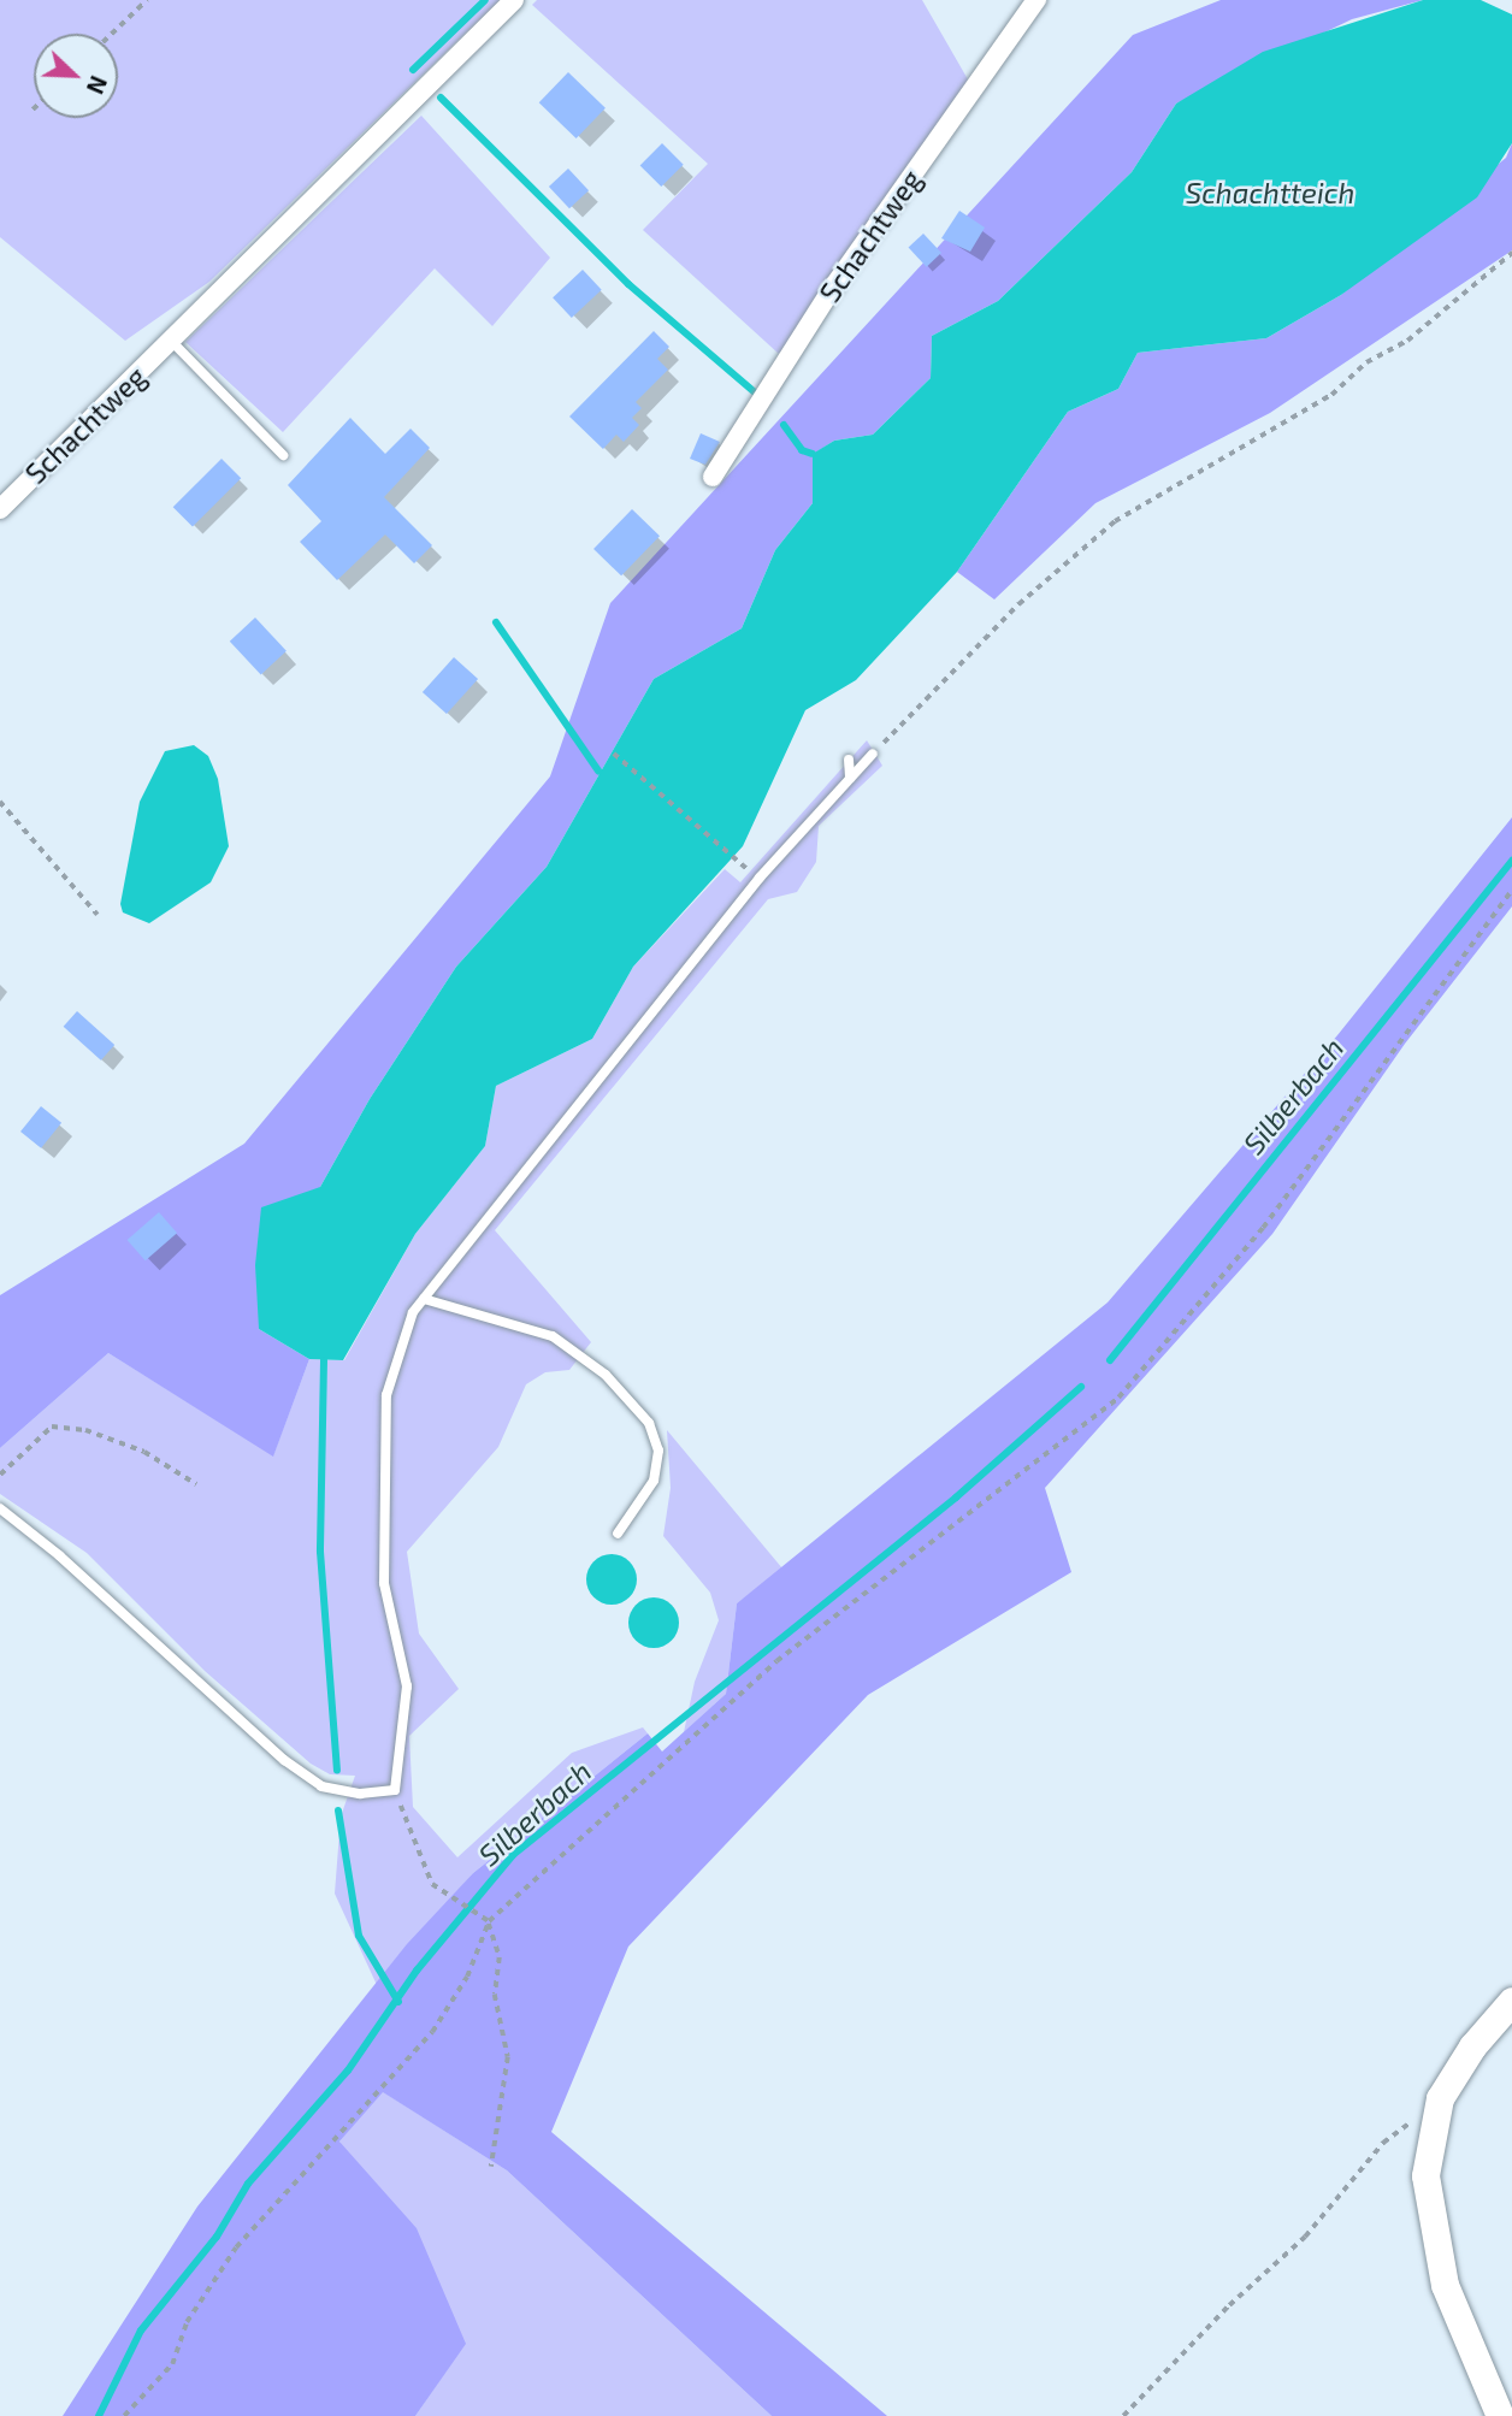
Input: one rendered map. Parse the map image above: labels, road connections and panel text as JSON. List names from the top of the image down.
{
  "streets": {
    "street": ["Schachtweg"]
  },
  "water": ["Schachtteich", "Silberbach"],
  "north": "bottom right"
}
